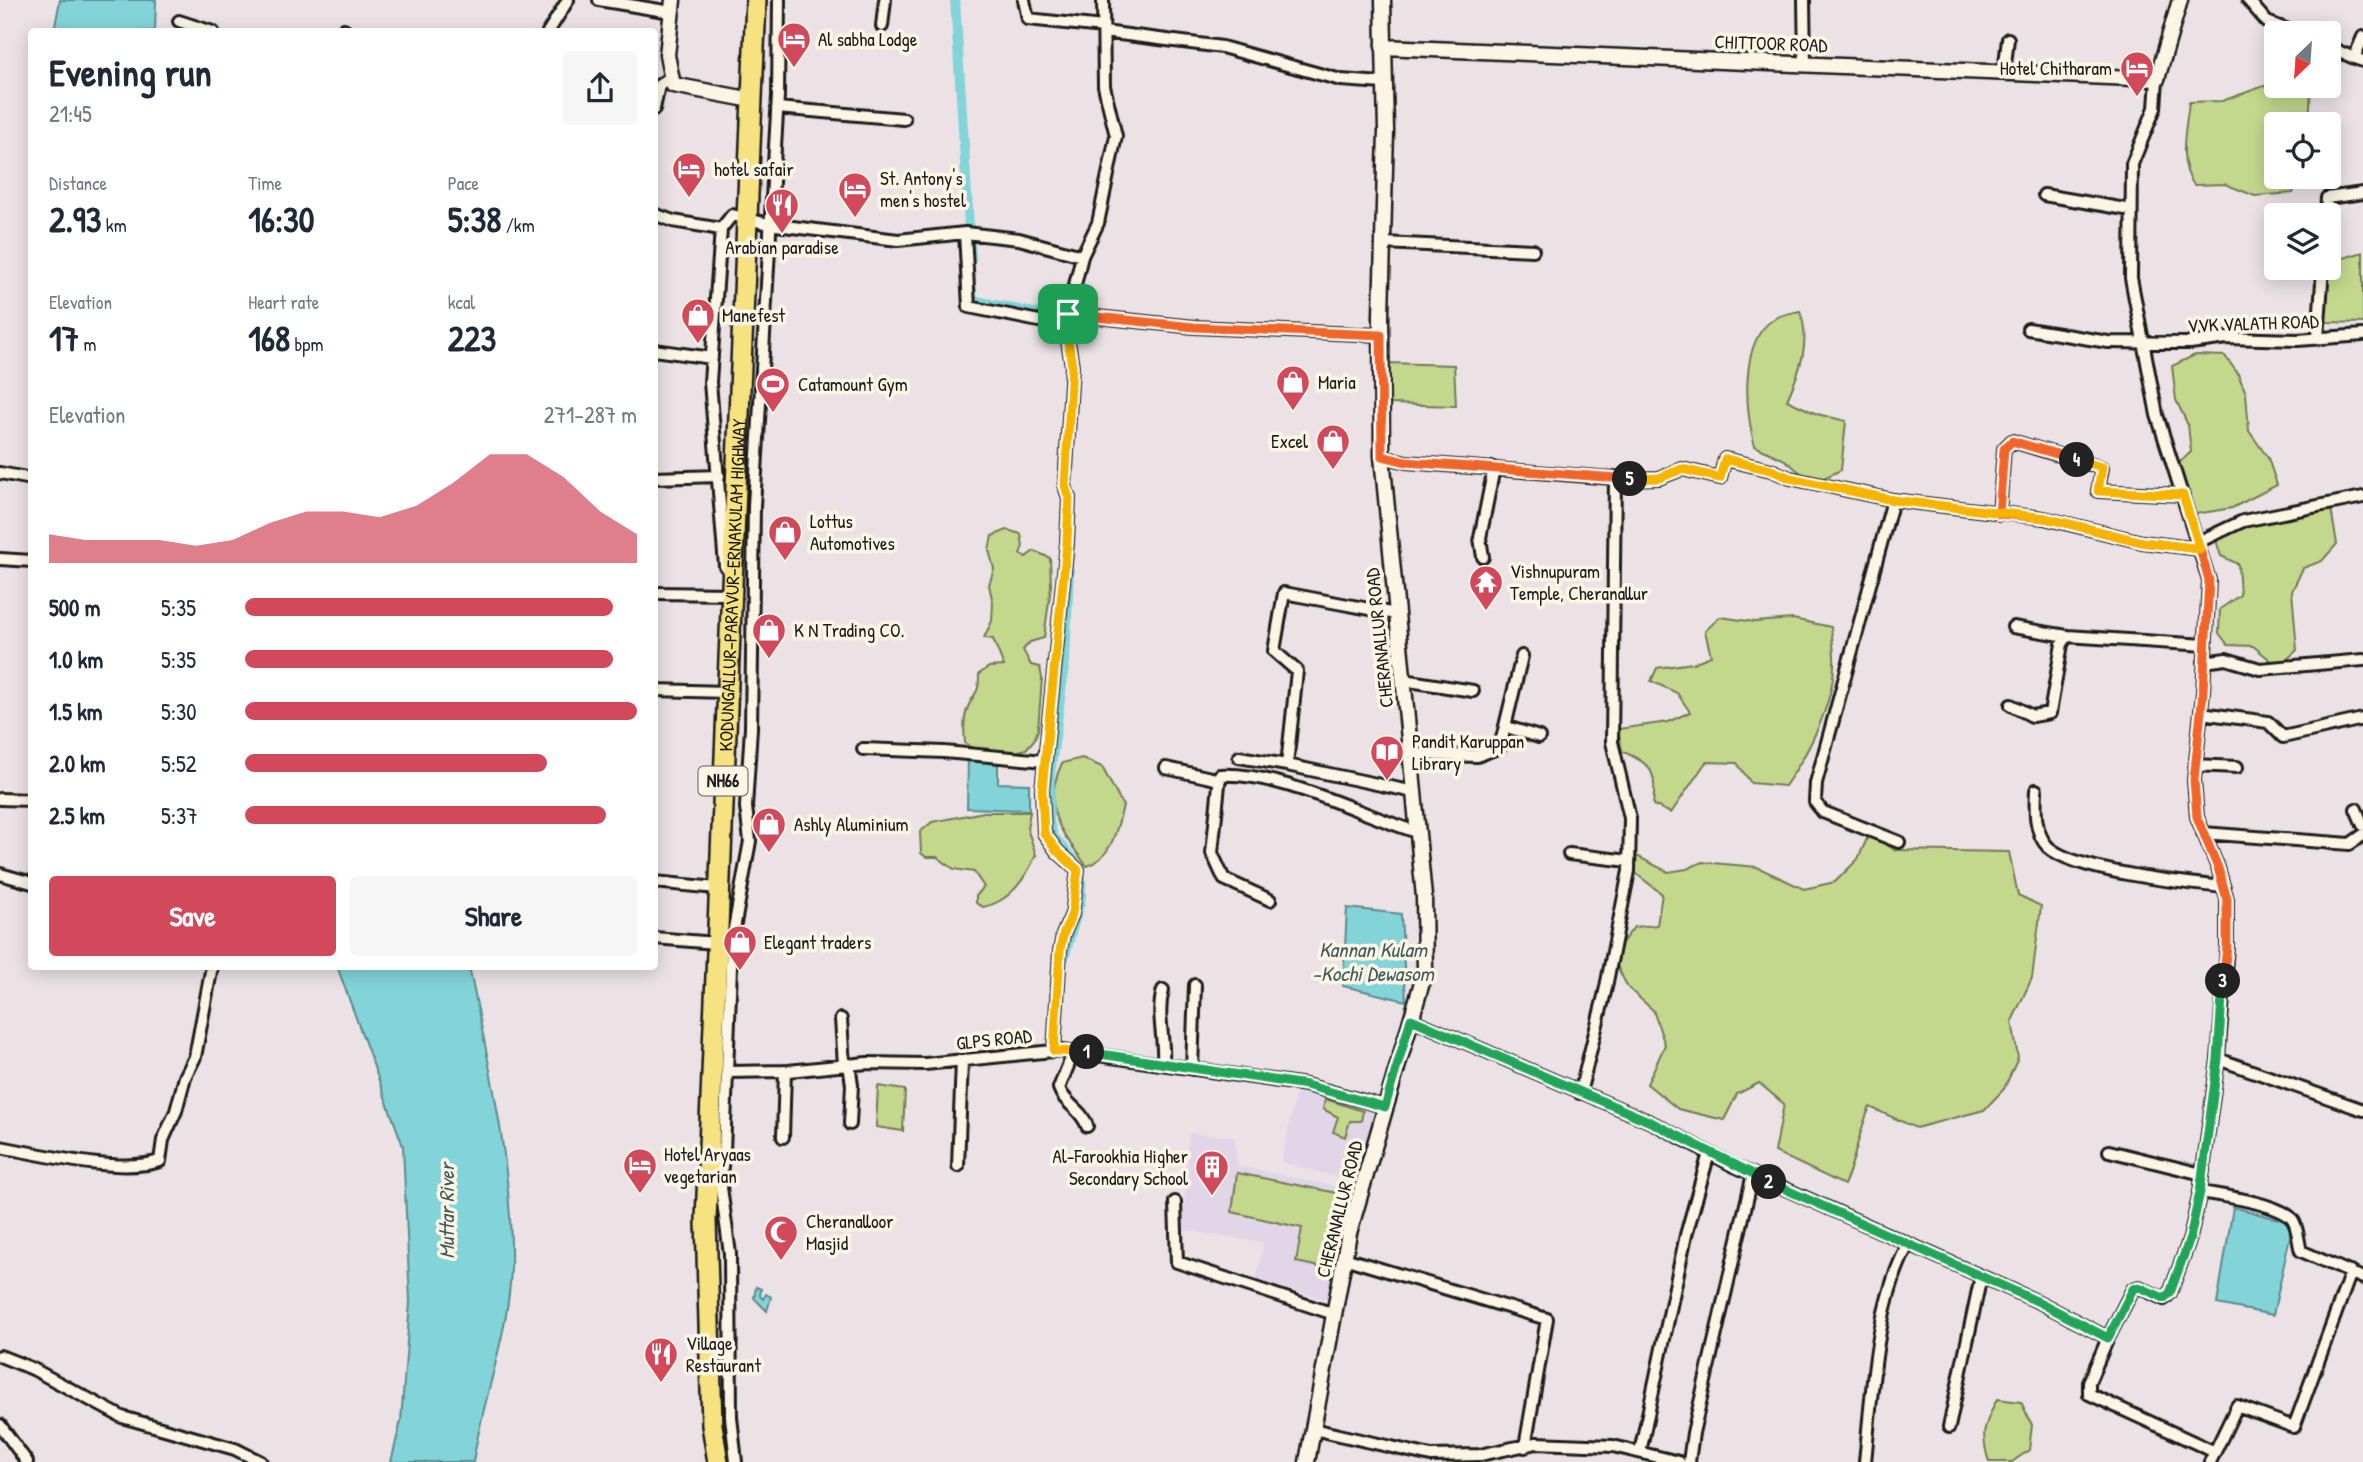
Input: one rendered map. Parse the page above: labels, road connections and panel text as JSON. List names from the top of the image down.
{
  "streets": {
    "highway": ["KODUNGALLUR-PARAVUR-ERNAKULAM HIGHWAY", "NH66"],
    "main road": ["CHITTOOR ROAD", "CHERANALLUR ROAD"],
    "street": ["VVK VALATH ROAD", "GLPS ROAD"]
  },
  "crossings": [
    ["CHITTOOR ROAD", "CHERANALLUR ROAD"],
    ["CHERANALLUR ROAD", "GLPS ROAD"]
  ],
  "water": ["Kannan Kulam -Kochi Dewasom", "Muttar River"],
  "places": {
    "hotel": [
      "Al sabha Lodge",
      "Hotel Chitharam",
      "hotel safair",
      "St. Antony's men's hostel",
      "Hotel Aryaas vegetarian"
    ],
    "restaurant": ["Arabian paradise", "Village Restaurant"],
    "shop": [
      "Manefest",
      "Maria",
      "Excel",
      "Lottus Automotives",
      "K N Trading CO.",
      "Ashly Aluminium",
      "Elegant traders"
    ],
    "sports": ["Catamount Gym"],
    "temple": ["Vishnupuram Temple, Cheranallur"],
    "library": ["Pandit Karuppan Library"],
    "building": ["Al-Farookhia Higher Secondary School"],
    "mosque": ["Cheranalloor Masjid"]
  },
  "north": "bottom left",
  "page": {
    "heading": ["Evening run", "21:45"],
    "stats": [
      ["Distance", "2.93 km"],
      ["Time", "16:30"],
      ["Pace", "5:38 /km"],
      ["Elevation", "17 m"],
      ["Heart rate", "168 bpm"],
      ["kcal", "223"]
    ],
    "chart": ["Elevation", "271–287 m"],
    "pins": [
      "4",
      "5",
      "3",
      "1",
      "2"
    ],
    "list": [
      {
        "name": "500 m",
        "note": "5:35"
      },
      {
        "name": "1.0 km",
        "note": "5:35"
      },
      {
        "name": "1.5 km",
        "note": "5:30"
      },
      {
        "name": "2.0 km",
        "note": "5:52"
      },
      {
        "name": "2.5 km",
        "note": "5:37"
      }
    ],
    "buttons": ["Save", "Share"]
  }
}
